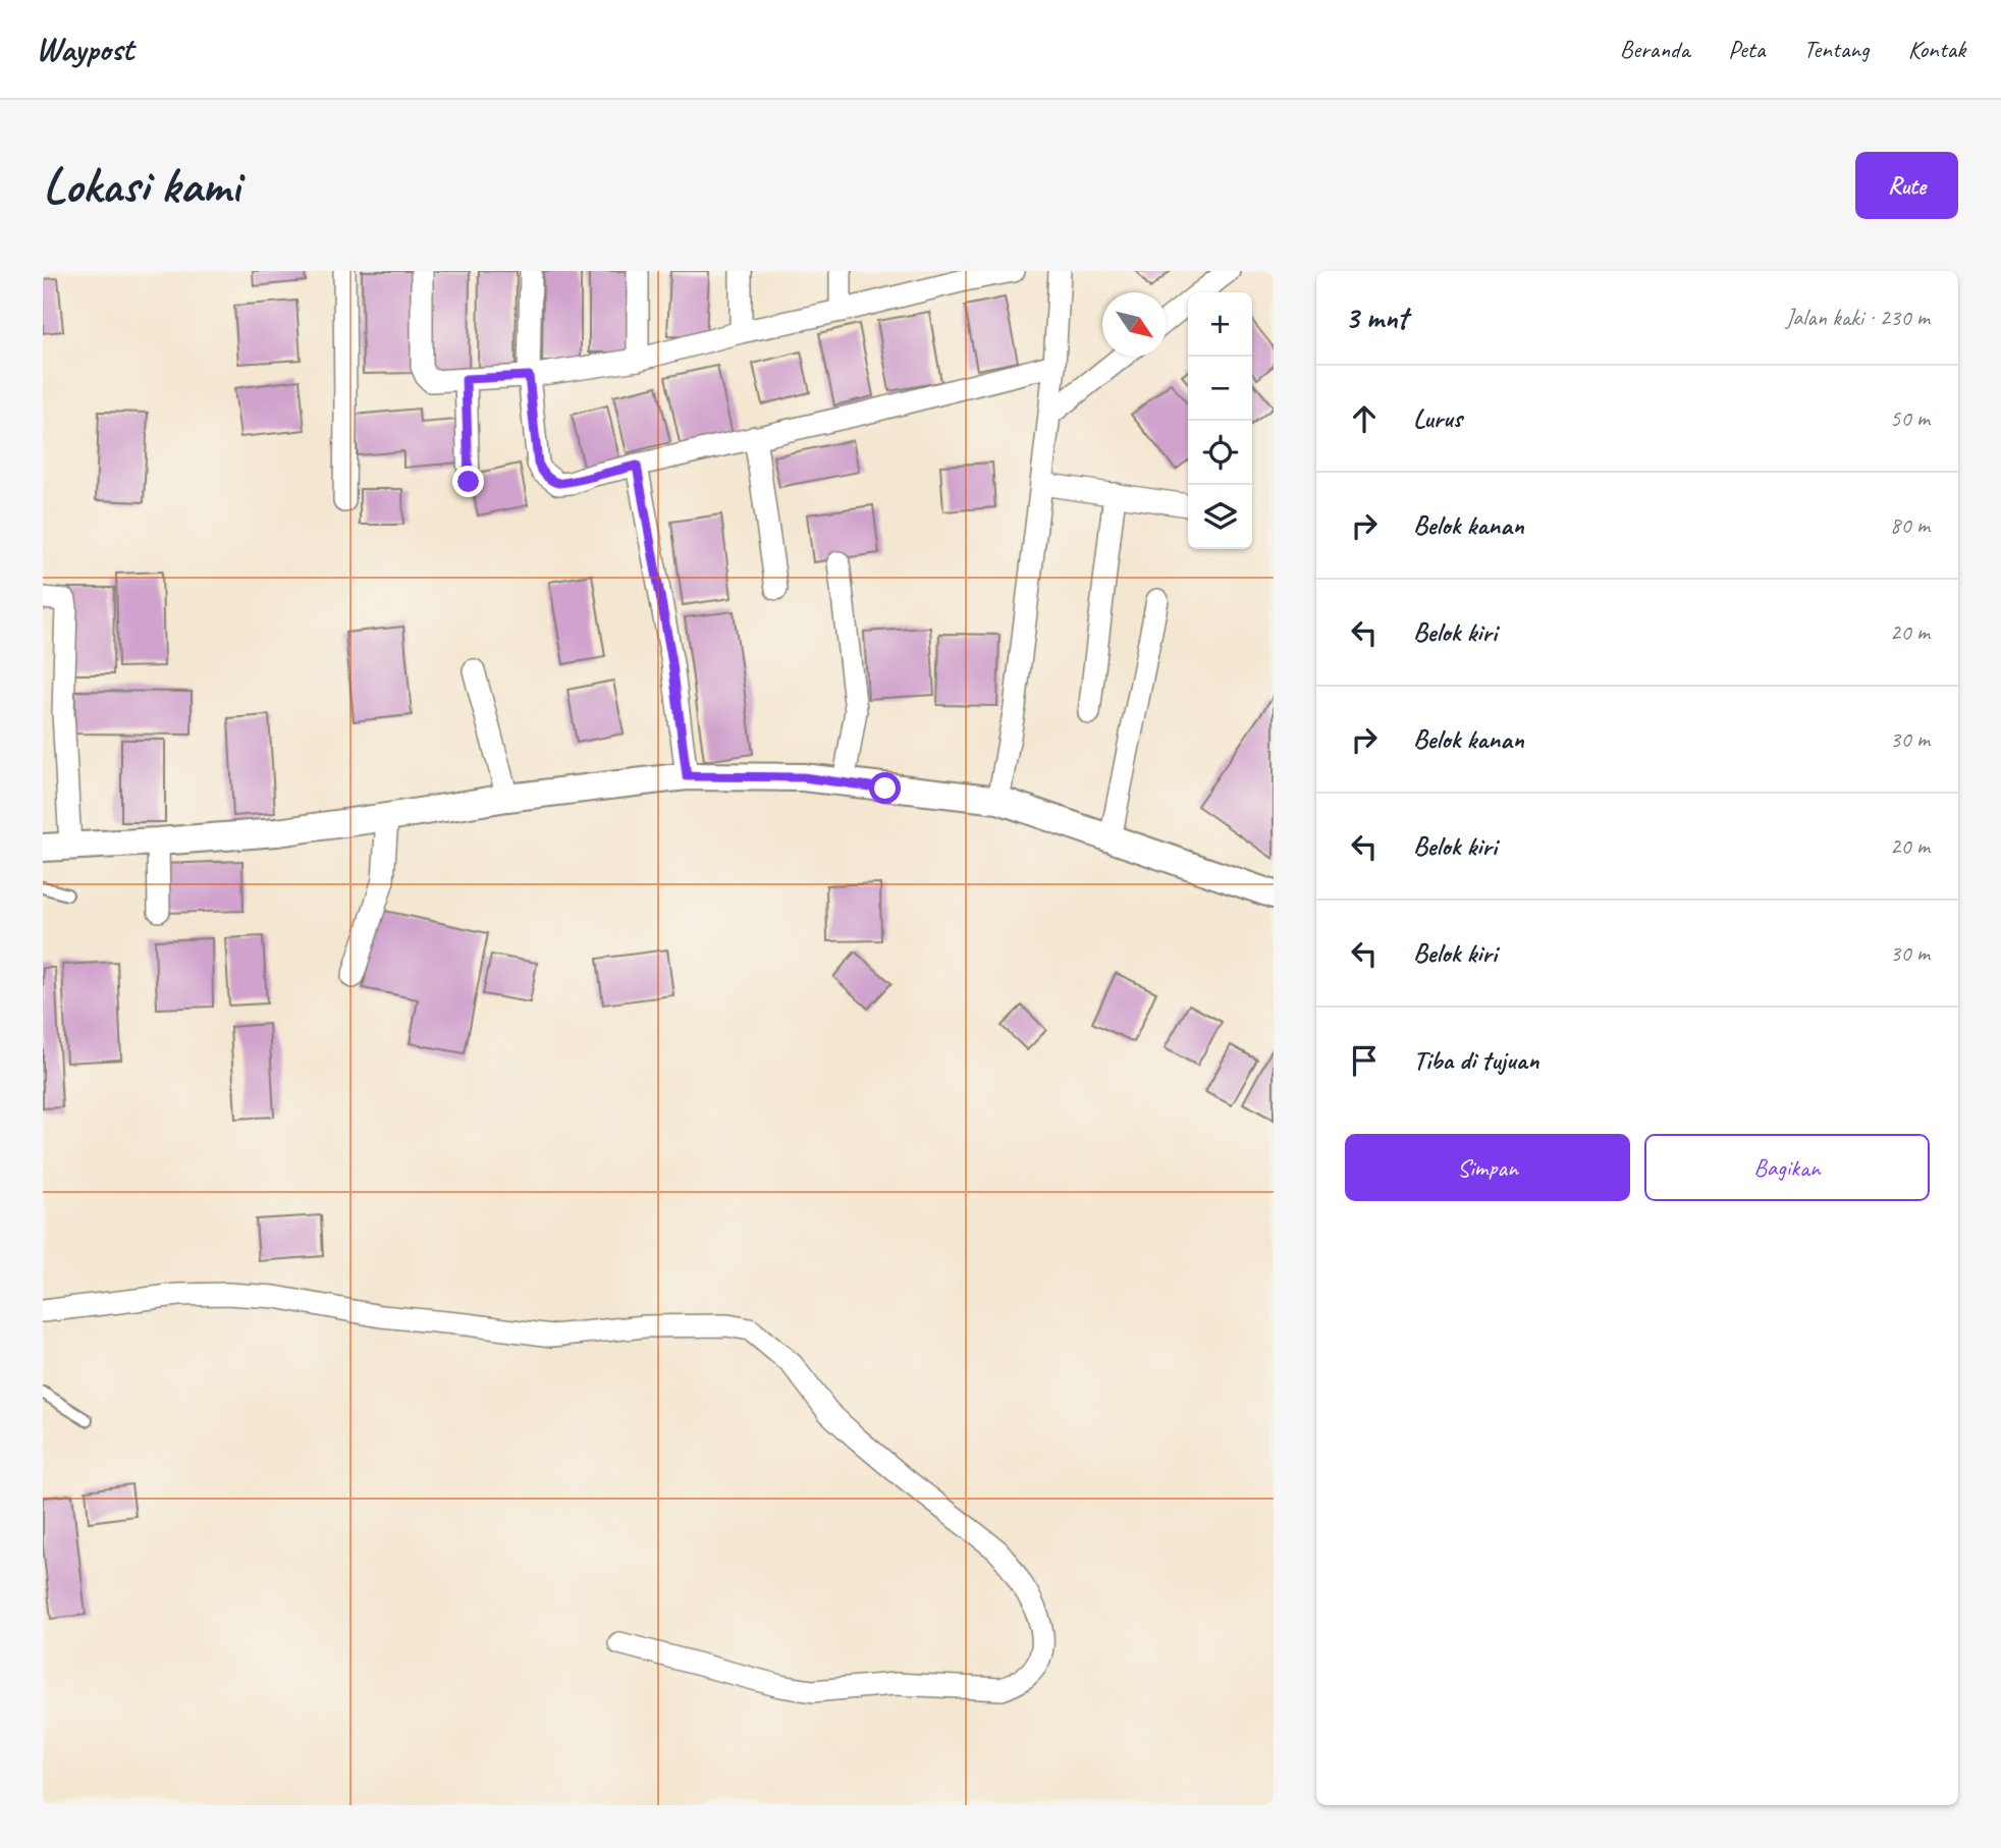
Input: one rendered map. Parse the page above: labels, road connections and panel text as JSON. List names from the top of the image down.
{
  "north": "bottom right",
  "page": {
    "header": "Waypost",
    "nav": [
      "Beranda",
      "Peta",
      "Tentang",
      "Kontak"
    ],
    "buttons": [
      "Rute",
      ["Simpan", "Bagikan"]
    ],
    "title": "Lokasi kami",
    "heading": ["3 mnt", "Jalan kaki · 230 m"],
    "map_buttons": ["+", "−"],
    "list": [
      ["Lurus", "50 m"],
      ["Belok kanan", "80 m"],
      ["Belok kiri", "20 m"],
      ["Belok kanan", "30 m"],
      ["Belok kiri", "20 m"],
      ["Belok kiri", "30 m"],
      "Tiba di tujuan"
    ]
  }
}
